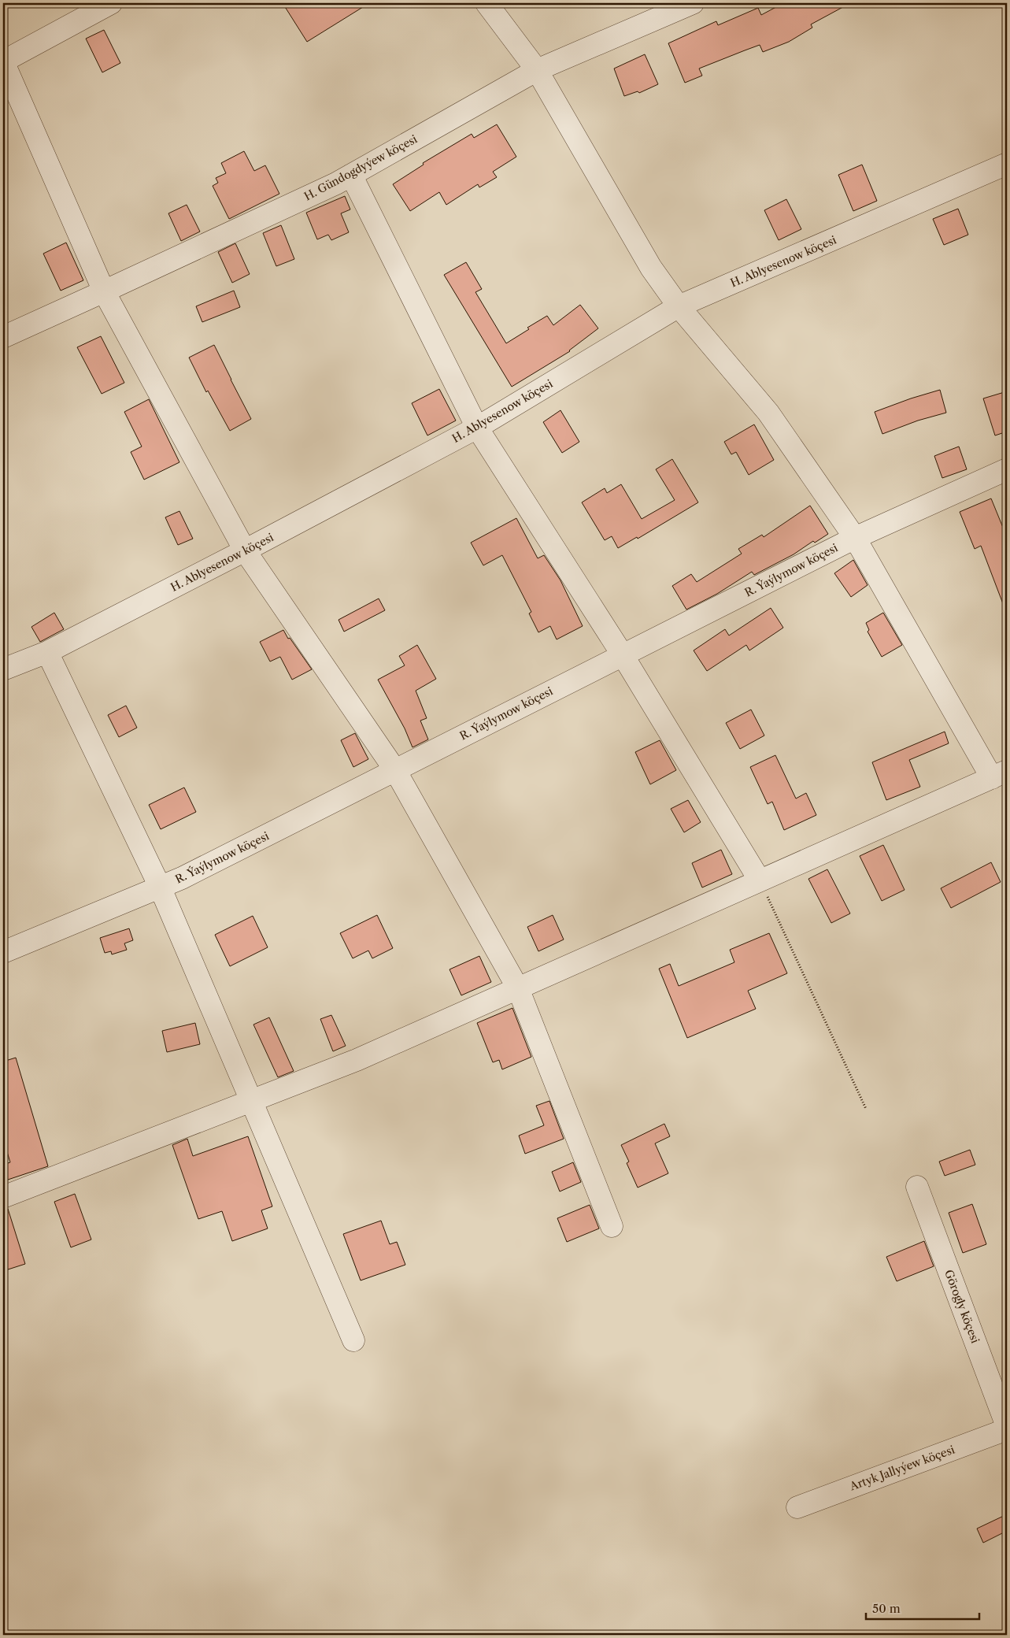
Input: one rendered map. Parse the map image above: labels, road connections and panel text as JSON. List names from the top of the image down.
{
  "streets": {
    "street": [
      "H. Gündogdyýew köçesi",
      "H. Ablyesenow köçesi",
      "R. Ýaýlymow köçesi",
      "Görogly köçesi",
      "Artyk Jallyýew köçesi"
    ]
  },
  "crossings": [
    ["Görogly köçesi", "Artyk Jallyýew köçesi"]
  ],
  "scale_bar": "50 m"
}
